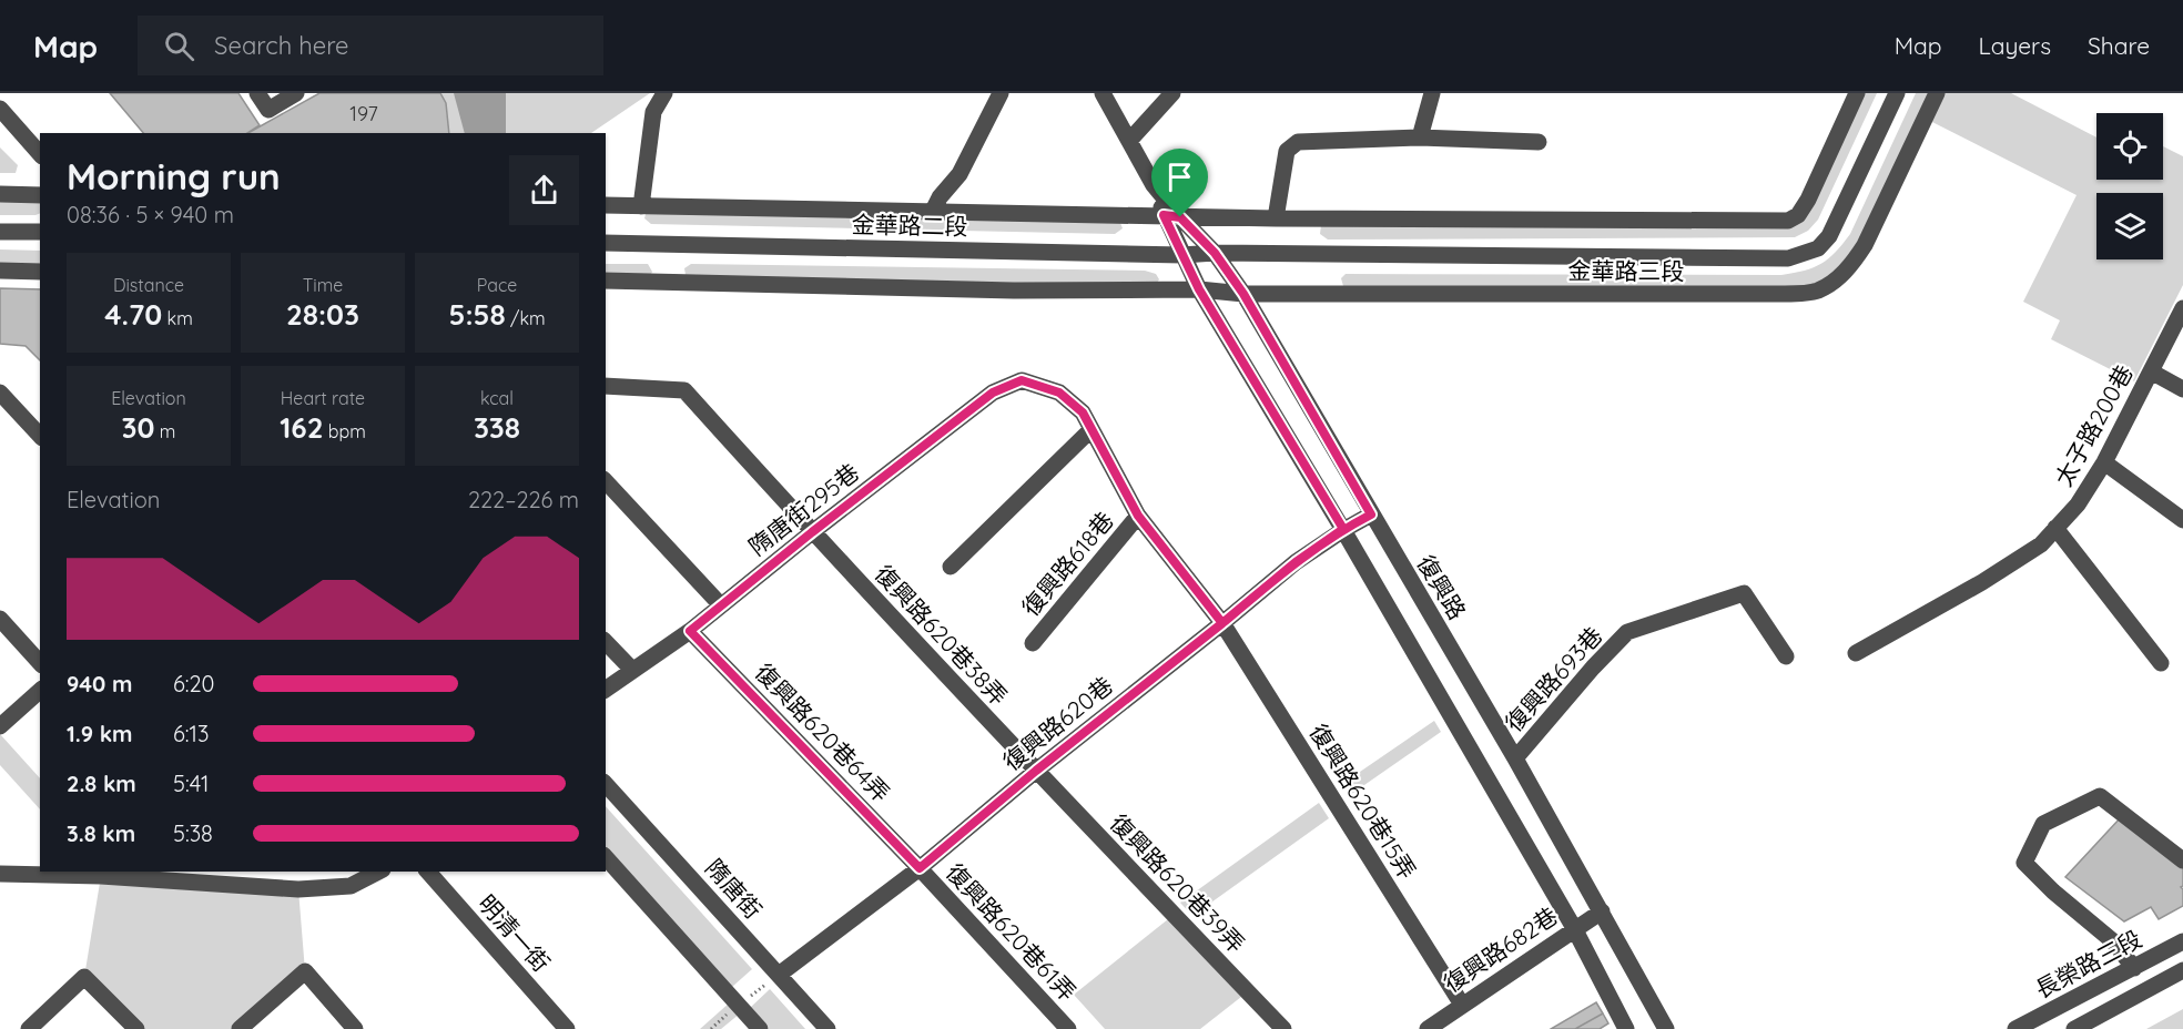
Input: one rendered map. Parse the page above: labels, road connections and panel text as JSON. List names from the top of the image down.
{
  "streets": {
    "street": [
      "金華路二段",
      "金華路三段",
      "太子路200巷",
      "隋唐街295巷",
      "復興路618巷",
      "復興路",
      "復興路620巷38弄",
      "復興路693巷",
      "復興路620巷",
      "復興路620巷64弄",
      "復興路620巷15弄",
      "復興路620巷39弄",
      "隋唐街",
      "復興路620巷61弄",
      "明清一街",
      "復興路682巷",
      "長榮路三段"
    ]
  },
  "crossings": [
    ["金華路二段", "金華路三段"],
    ["金華路二段", "復興路"],
    ["金華路三段", "復興路"],
    ["隋唐街295巷", "復興路620巷38弄"],
    ["隋唐街295巷", "復興路620巷64弄"],
    ["隋唐街295巷", "復興路620巷15弄"],
    ["復興路618巷", "復興路620巷15弄"],
    ["復興路", "復興路693巷"],
    ["復興路", "復興路620巷"],
    ["復興路", "復興路682巷"],
    ["復興路620巷38弄", "復興路620巷"],
    ["復興路620巷38弄", "復興路620巷39弄"],
    ["復興路620巷", "復興路620巷64弄"],
    ["復興路620巷", "復興路620巷15弄"],
    ["復興路620巷", "復興路620巷39弄"],
    ["復興路620巷", "隋唐街"],
    ["復興路620巷", "復興路620巷61弄"],
    ["復興路620巷64弄", "復興路620巷61弄"],
    ["復興路620巷15弄", "復興路682巷"]
  ],
  "house_numbers": ["197"],
  "page": {
    "header": "Map",
    "search": "Search here",
    "nav": ["Map", "Layers", "Share"],
    "heading": ["Morning run", "08:36 · 5 × 940 m"],
    "stats": [
      ["Distance", "4.70 km"],
      ["Time", "28:03"],
      ["Pace", "5:58 /km"],
      ["Elevation", "30 m"],
      ["Heart rate", "162 bpm"],
      ["kcal", "338"]
    ],
    "chart": ["Elevation", "222–226 m"],
    "list": [
      {
        "name": "940 m",
        "note": "6:20"
      },
      {
        "name": "1.9 km",
        "note": "6:13"
      },
      {
        "name": "2.8 km",
        "note": "5:41"
      },
      {
        "name": "3.8 km",
        "note": "5:38"
      }
    ]
  }
}
